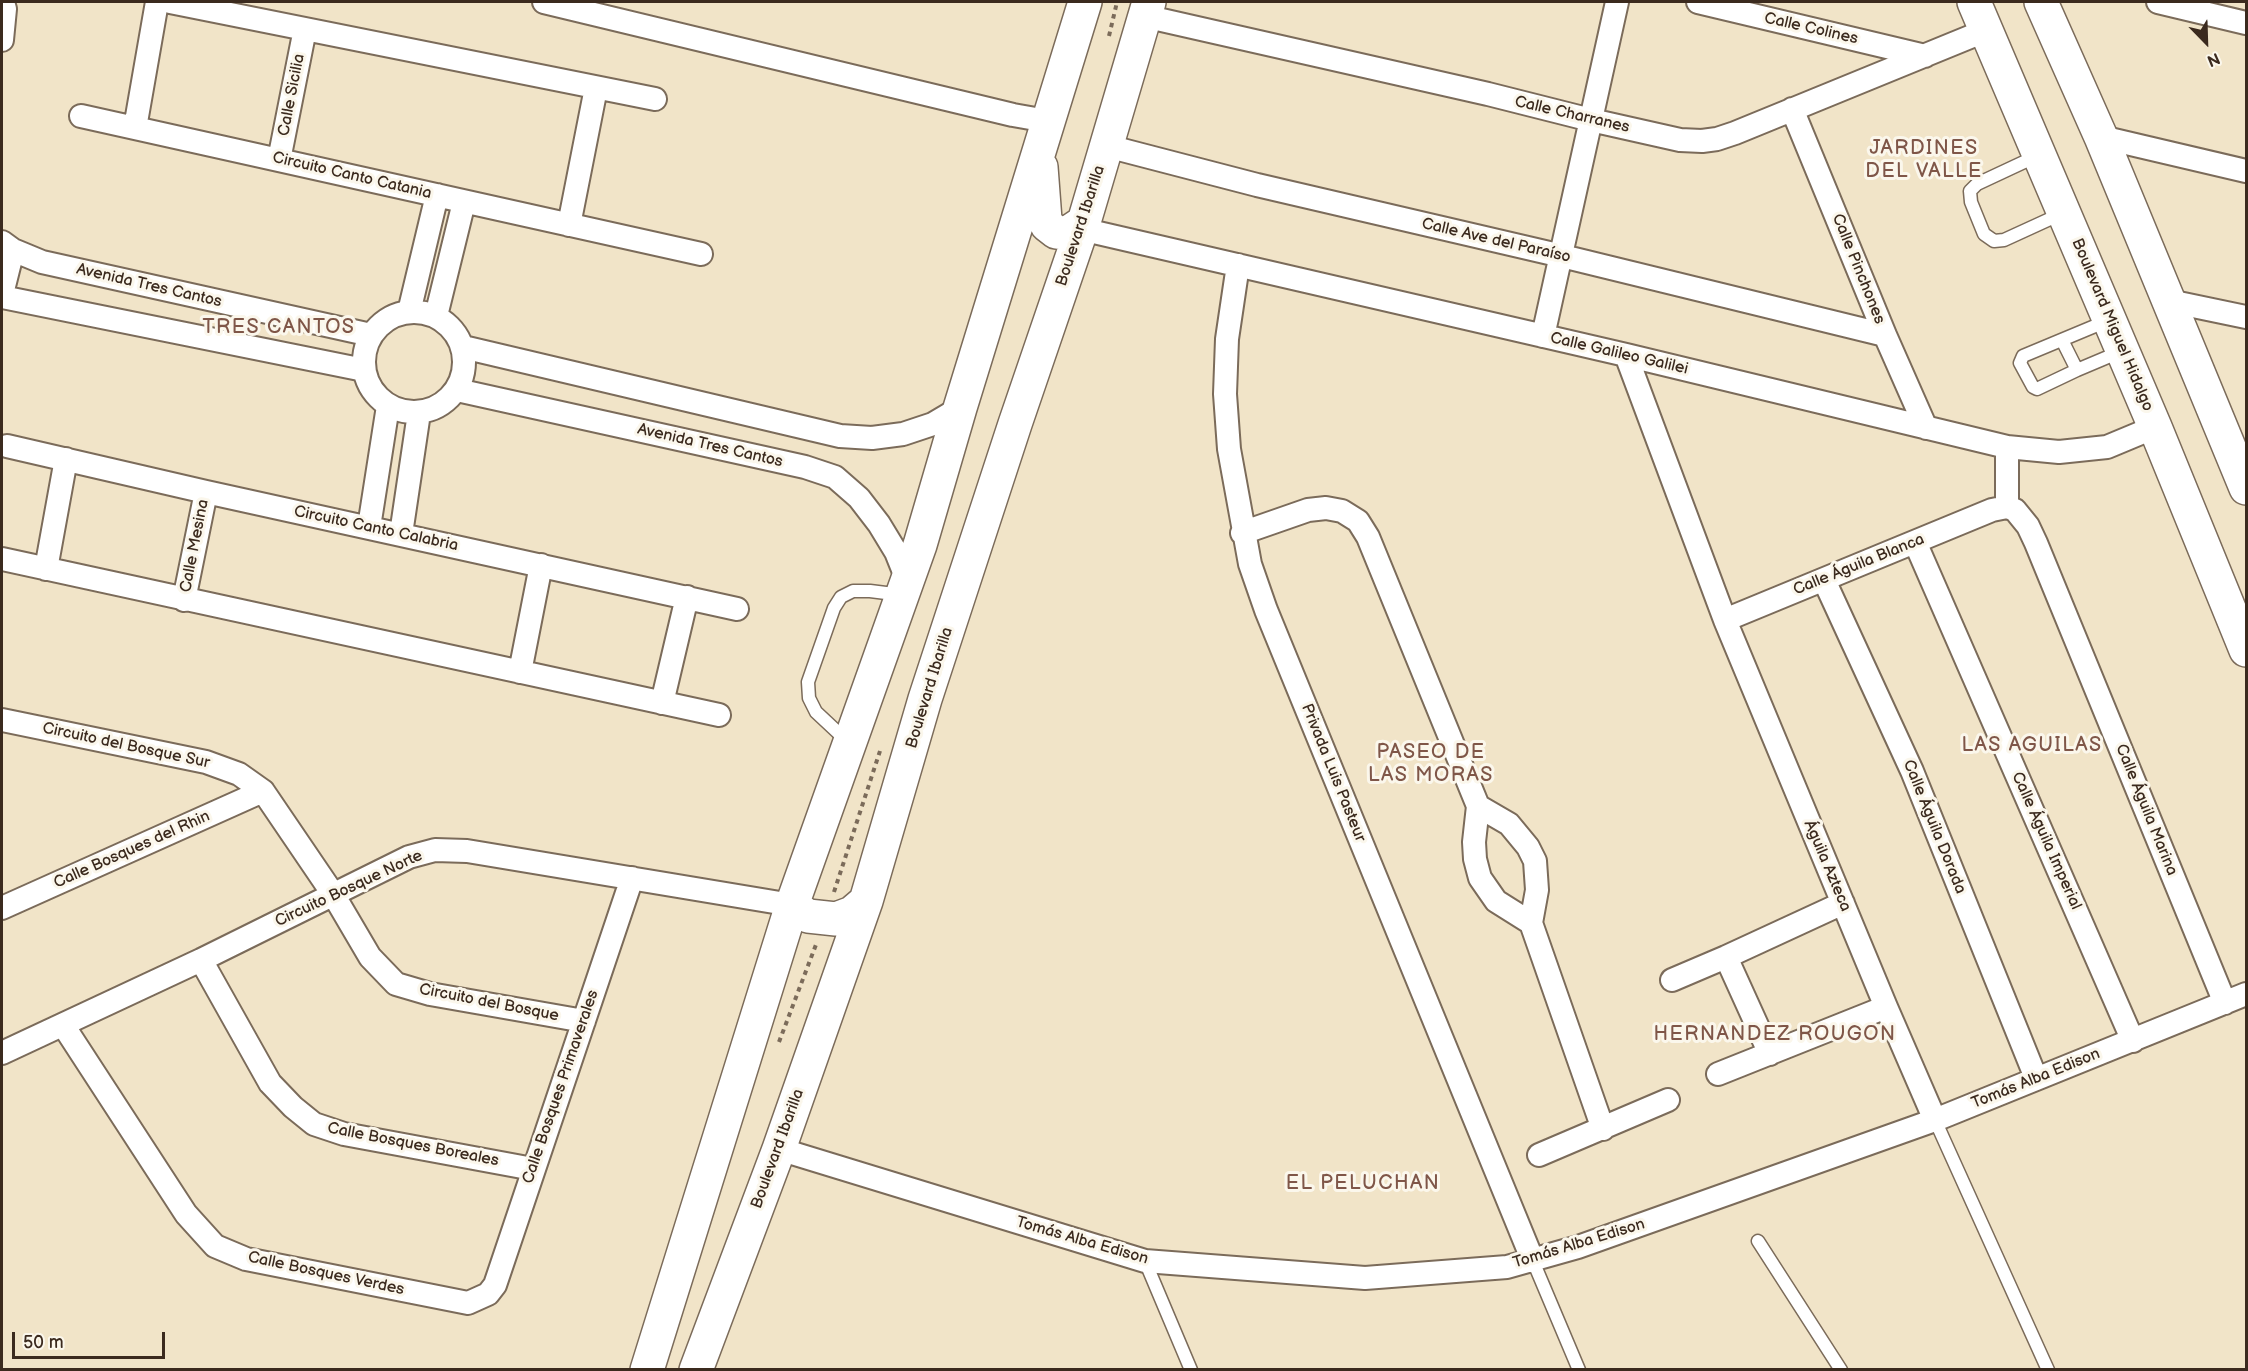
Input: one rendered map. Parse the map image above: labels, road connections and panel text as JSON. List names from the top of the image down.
{
  "streets": {
    "main road": ["Boulevard Ibarilla", "Boulevard Miguel Hidalgo"],
    "street": [
      "Calle Colines",
      "Calle Sicilia",
      "Calle Charranes",
      "Circuito Canto Catania",
      "Calle Ave del Paraíso",
      "Calle Pinchones",
      "Avenida Tres Cantos",
      "Calle Galileo Galilei",
      "Circuito Canto Calabria",
      "Calle Mesina",
      "Calle Águila Blanca",
      "Circuito del Bosque Sur",
      "Privada Luis Pasteur",
      "Calle Águila Marina",
      "Calle Águila Dorada",
      "Calle Águila Imperial",
      "Calle Bosques del Rhin",
      "Águila Azteca",
      "Circuito Bosque Norte",
      "Circuito del Bosque",
      "Tomás Alba Edison",
      "Calle Bosques Primaverales",
      "Calle Bosques Boreales",
      "Calle Bosques Verdes"
    ]
  },
  "crossings": [
    ["Calle Colines", "Calle Charranes"],
    ["Calle Sicilia", "Circuito Canto Catania"],
    ["Calle Charranes", "Boulevard Ibarilla"],
    ["Calle Charranes", "Calle Pinchones"],
    ["Calle Charranes", "Boulevard Miguel Hidalgo"],
    ["Boulevard Ibarilla", "Calle Ave del Paraíso"],
    ["Boulevard Ibarilla", "Calle Galileo Galilei"],
    ["Boulevard Ibarilla", "Tomás Alba Edison"],
    ["Calle Ave del Paraíso", "Calle Pinchones"],
    ["Calle Pinchones", "Calle Galileo Galilei"],
    ["Boulevard Miguel Hidalgo", "Calle Galileo Galilei"],
    ["Calle Galileo Galilei", "Privada Luis Pasteur"],
    ["Calle Galileo Galilei", "Águila Azteca"],
    ["Circuito Canto Calabria", "Calle Mesina"],
    ["Calle Águila Blanca", "Calle Águila Marina"],
    ["Calle Águila Blanca", "Calle Águila Dorada"],
    ["Calle Águila Blanca", "Calle Águila Imperial"],
    ["Calle Águila Blanca", "Águila Azteca"],
    ["Circuito del Bosque Sur", "Calle Bosques del Rhin"],
    ["Circuito del Bosque Sur", "Circuito Bosque Norte"],
    ["Circuito del Bosque Sur", "Circuito del Bosque"],
    ["Privada Luis Pasteur", "Tomás Alba Edison"],
    ["Calle Águila Marina", "Tomás Alba Edison"],
    ["Calle Águila Dorada", "Tomás Alba Edison"],
    ["Calle Águila Imperial", "Tomás Alba Edison"],
    ["Águila Azteca", "Tomás Alba Edison"],
    ["Circuito Bosque Norte", "Circuito del Bosque"],
    ["Circuito Bosque Norte", "Calle Bosques Primaverales"],
    ["Circuito Bosque Norte", "Calle Bosques Boreales"],
    ["Circuito Bosque Norte", "Calle Bosques Verdes"],
    ["Circuito del Bosque", "Calle Bosques Primaverales"],
    ["Calle Bosques Primaverales", "Calle Bosques Boreales"],
    ["Calle Bosques Primaverales", "Calle Bosques Verdes"]
  ],
  "districts": [
    "JARDINES DEL VALLE",
    "TRES CANTOS",
    "LAS AGUILAS",
    "PASEO DE LAS MORAS",
    "HERNANDEZ ROUGON",
    "EL PELUCHAN"
  ],
  "scale_bar": "50 m",
  "north": "bottom right"
}
